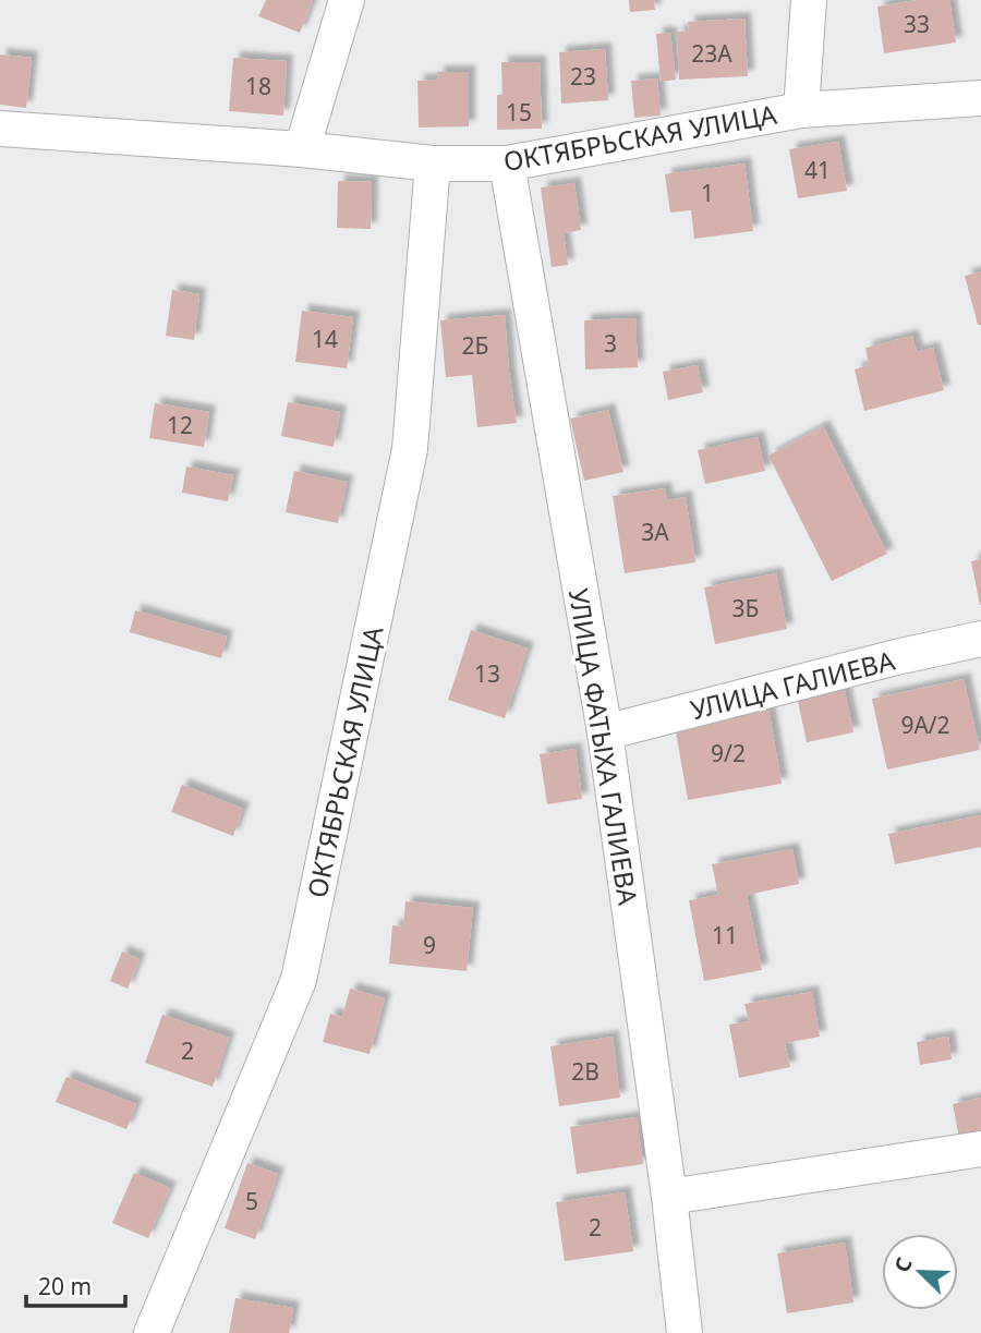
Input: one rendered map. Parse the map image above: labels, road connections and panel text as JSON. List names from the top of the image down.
{
  "streets": {
    "street": ["ОКТЯБРЬСКАЯ УЛИЦА", "УЛИЦА ГАЛИЕВА", "УЛИЦА ФАТЫХА ГАЛИЕВА"]
  },
  "crossings": [
    ["ОКТЯБРЬСКАЯ УЛИЦА", "УЛИЦА ФАТЫХА ГАЛИЕВА"],
    ["УЛИЦА ГАЛИЕВА", "УЛИЦА ФАТЫХА ГАЛИЕВА"]
  ],
  "house_numbers": [
    "33",
    "23А",
    "23",
    "18",
    "15",
    "41",
    "1",
    "14",
    "3",
    "2Б",
    "12",
    "3А",
    "3Б",
    "13",
    "9А/2",
    "9/2",
    "11",
    "9",
    "2",
    "2В",
    "5",
    "2"
  ],
  "scale_bar": "20 m",
  "north": "top left"
}
